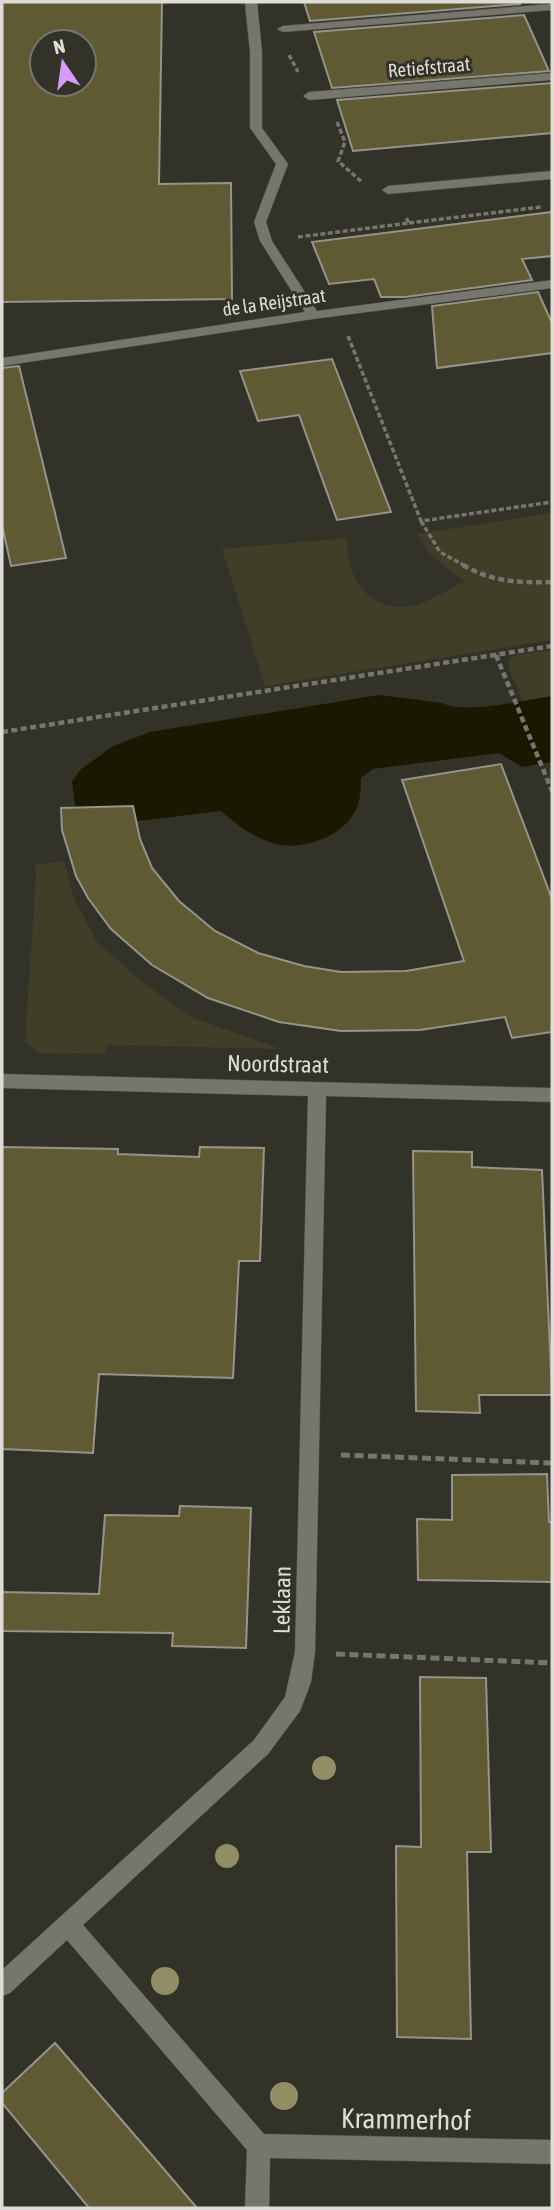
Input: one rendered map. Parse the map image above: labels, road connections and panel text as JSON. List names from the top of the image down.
{
  "streets": {
    "street": [
      "Retiefstraat",
      "de la Reijstraat",
      "Noordstraat",
      "Leklaan",
      "Krammerhof"
    ]
  },
  "crossings": [
    ["Noordstraat", "Leklaan"]
  ],
  "north": "top"
}
